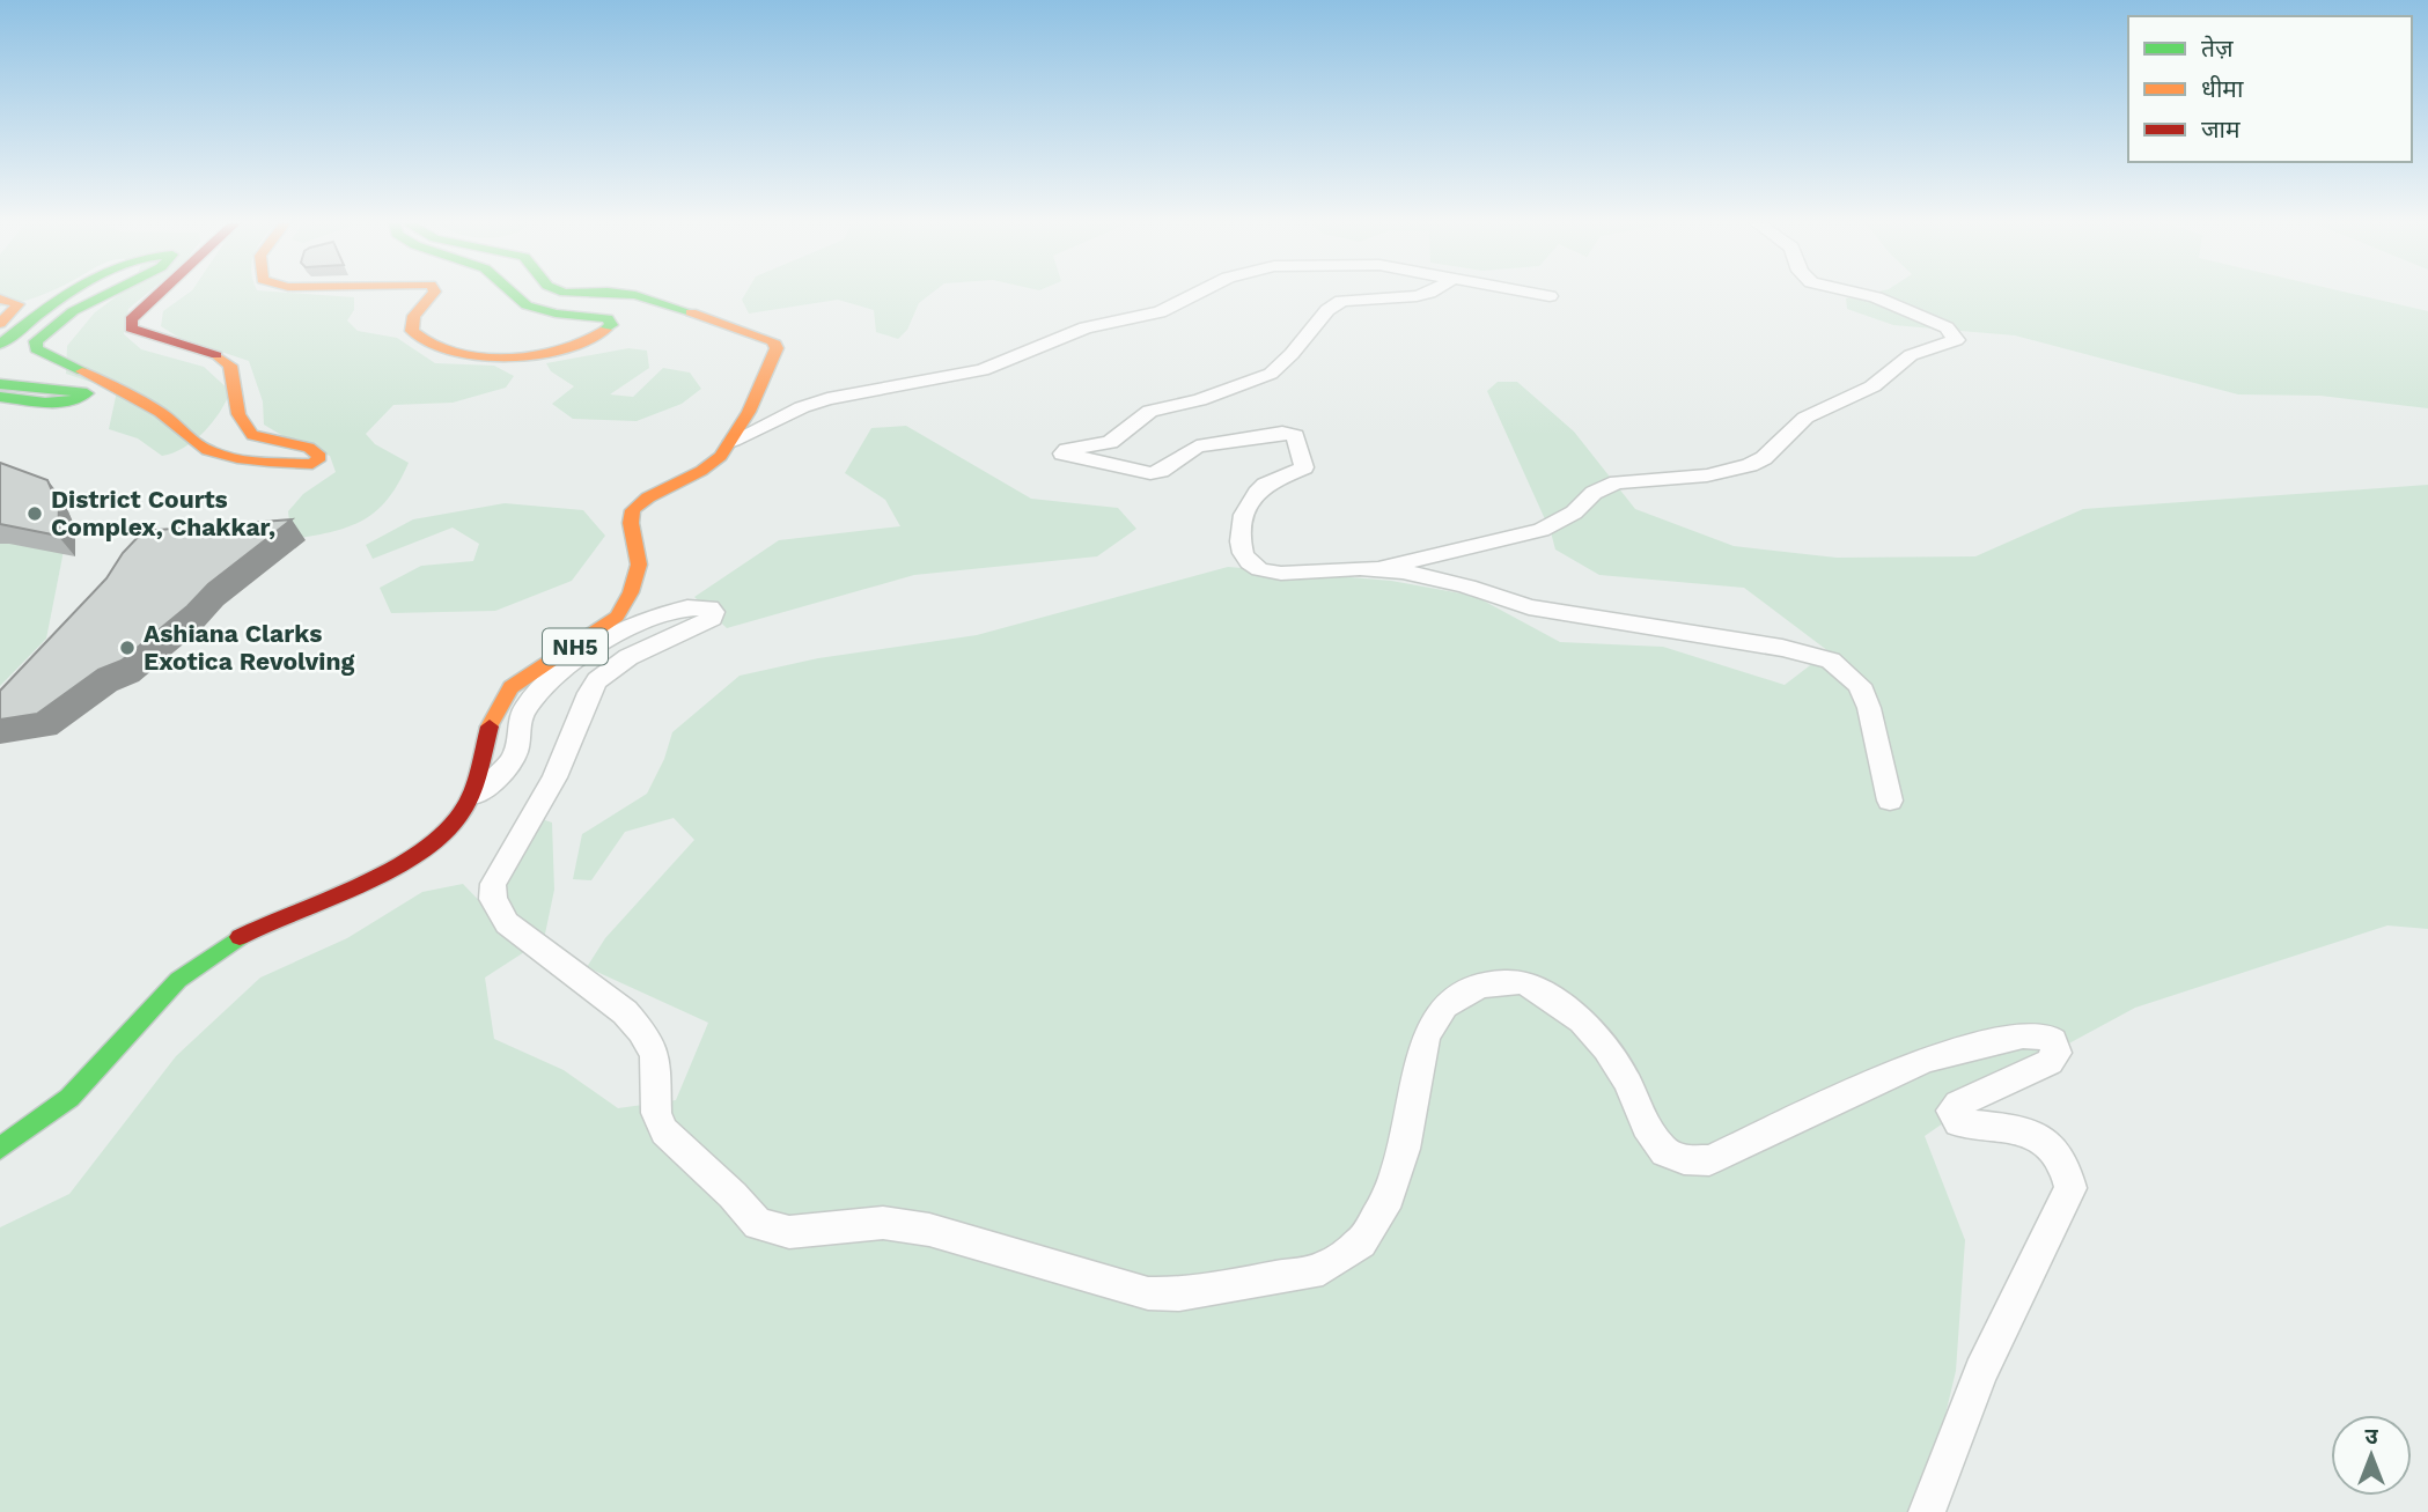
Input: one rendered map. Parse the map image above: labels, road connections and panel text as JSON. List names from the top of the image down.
{
  "streets": {
    "main road": ["NH5"]
  },
  "places": ["District Courts Complex, Chakkar,", "Ashiana Clarks Exotica Revolving"],
  "legend": ["तेज़", "धीमा", "जाम"],
  "north": "top"
}
